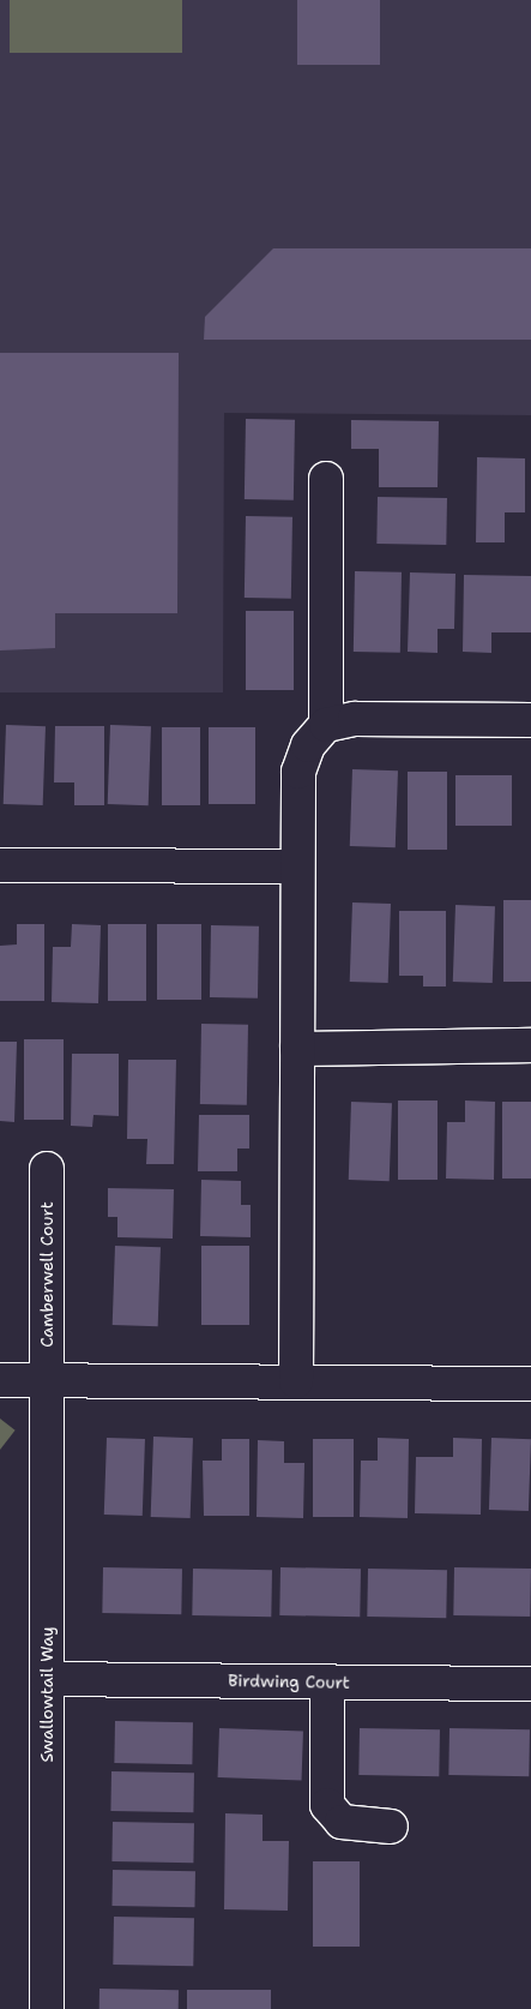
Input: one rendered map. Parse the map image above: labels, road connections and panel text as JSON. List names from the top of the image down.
{
  "streets": {
    "street": ["Camberwell Court", "Birdwing Court", "Swallowtail Way"]
  },
  "crossings": [
    ["Camberwell Court", "Swallowtail Way"],
    ["Birdwing Court", "Swallowtail Way"]
  ]
}
